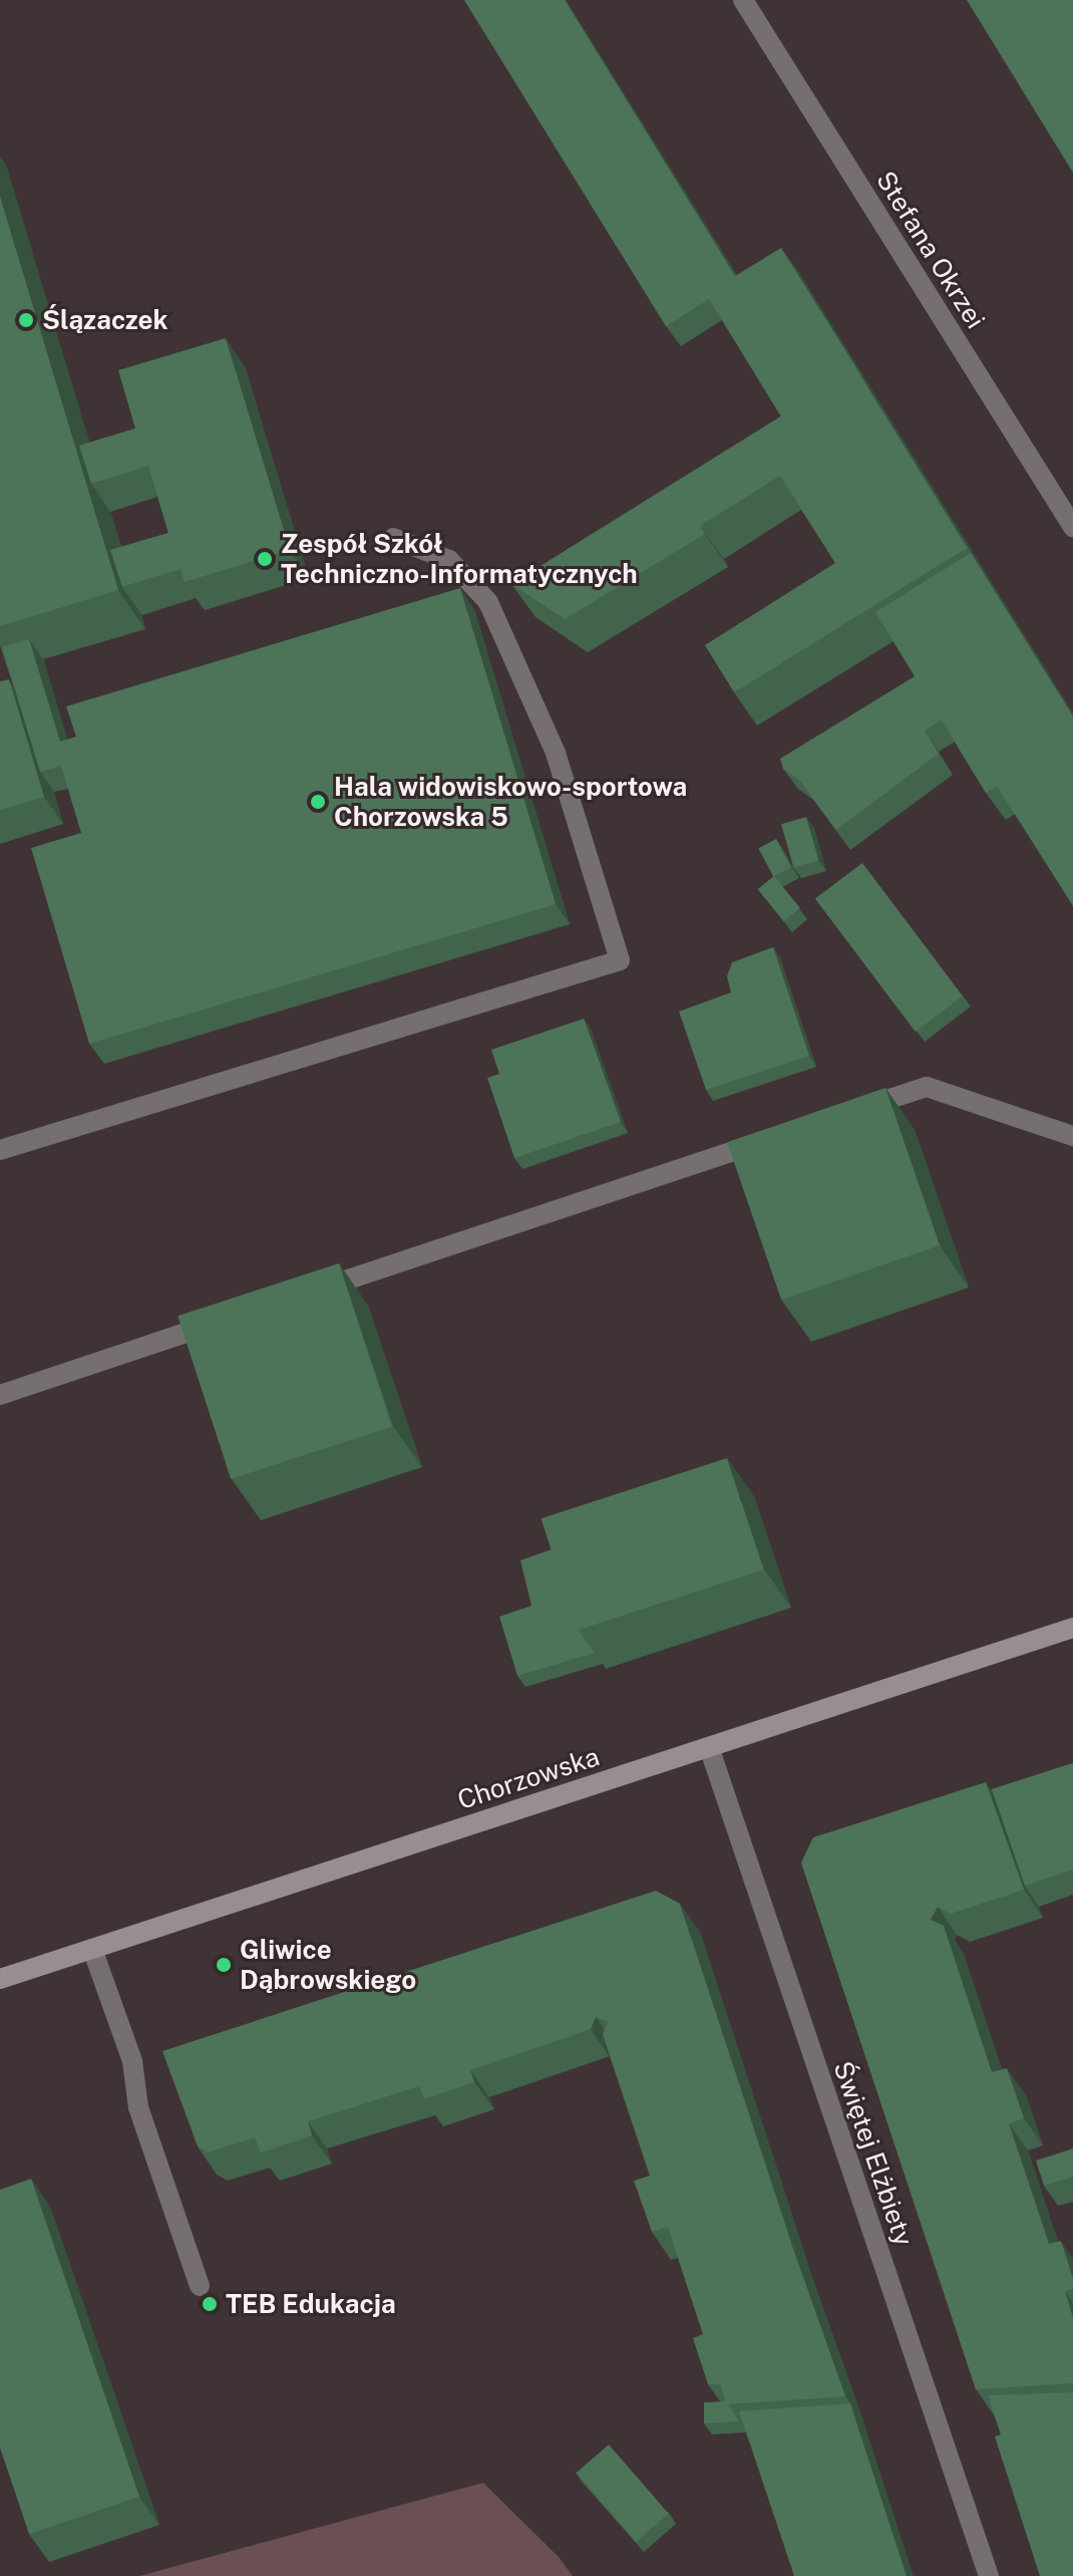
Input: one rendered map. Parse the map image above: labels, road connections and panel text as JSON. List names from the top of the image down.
{
  "streets": {
    "main road": ["Chorzowska"],
    "street": ["Stefana Okrzei", "Świętej Elżbiety"]
  },
  "crossings": [
    ["Chorzowska", "Świętej Elżbiety"]
  ],
  "places": [
    "Ślązaczek",
    "Zespół Szkół Techniczno-Informatycznych",
    "Hala widowiskowo-sportowa Chorzowska 5",
    "Gliwice Dąbrowskiego",
    "TEB Edukacja"
  ]
}
